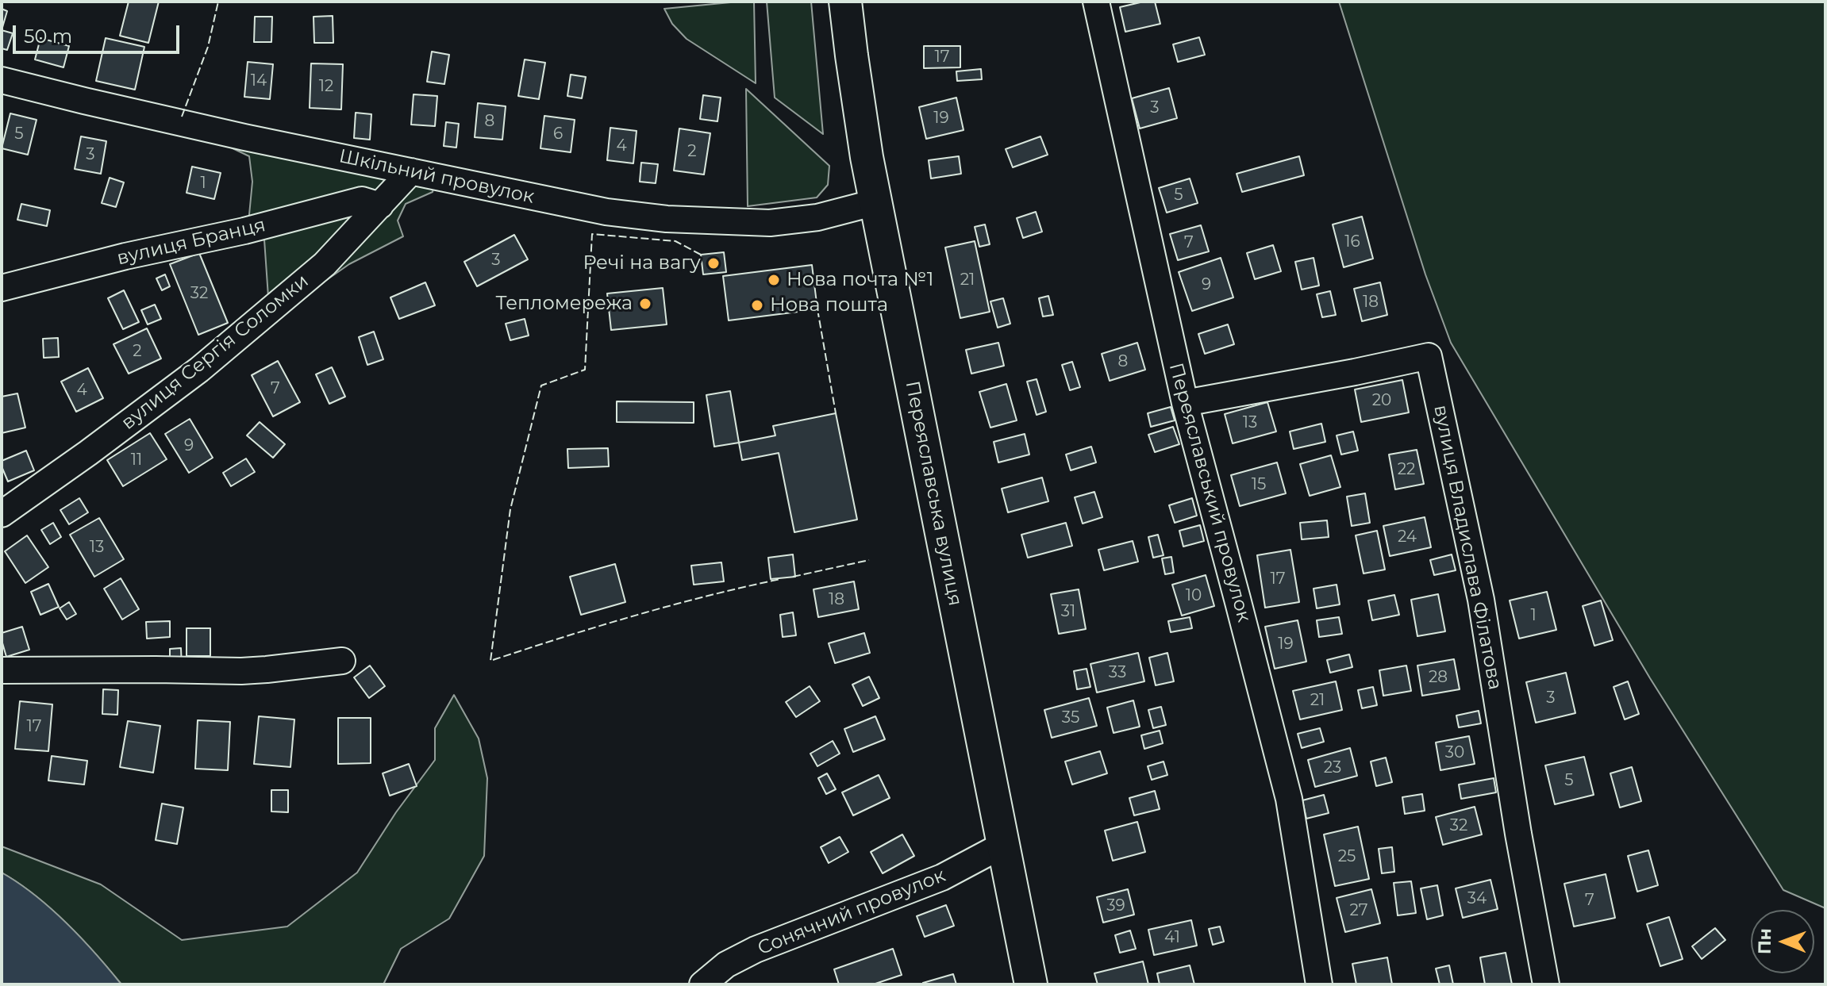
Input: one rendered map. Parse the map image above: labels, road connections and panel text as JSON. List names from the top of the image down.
{
  "streets": {
    "main road": ["Переяславська вулиця"],
    "street": [
      "Шкільний провулок",
      "вулиця Бранця",
      "вулиця Сергія Соломки",
      "Переяславський провулок",
      "вулиця Владислава Філатова",
      "Сонячний провулок"
    ]
  },
  "crossings": [
    ["Шкільний провулок", "вулиця Сергія Соломки"],
    ["Шкільний провулок", "Переяславська вулиця"],
    ["вулиця Бранця", "вулиця Сергія Соломки"],
    ["Переяславський провулок", "вулиця Владислава Філатова"],
    ["Переяславська вулиця", "Сонячний провулок"]
  ],
  "places": [
    "Речі на вагу",
    "Нова почта №1",
    "Тепломережа",
    "Нова пошта"
  ],
  "house_numbers": [
    "17",
    "14",
    "12",
    "3",
    "19",
    "8",
    "5",
    "6",
    "4",
    "2",
    "3",
    "1",
    "5",
    "16",
    "7",
    "3",
    "21",
    "9",
    "32",
    "18",
    "2",
    "8",
    "7",
    "4",
    "20",
    "13",
    "9",
    "11",
    "22",
    "15",
    "24",
    "13",
    "17",
    "10",
    "18",
    "31",
    "1",
    "19",
    "33",
    "28",
    "3",
    "21",
    "35",
    "17",
    "30",
    "23",
    "5",
    "32",
    "25",
    "34",
    "7",
    "39",
    "27",
    "41"
  ],
  "scale_bar": "50 m",
  "north": "left"
}
